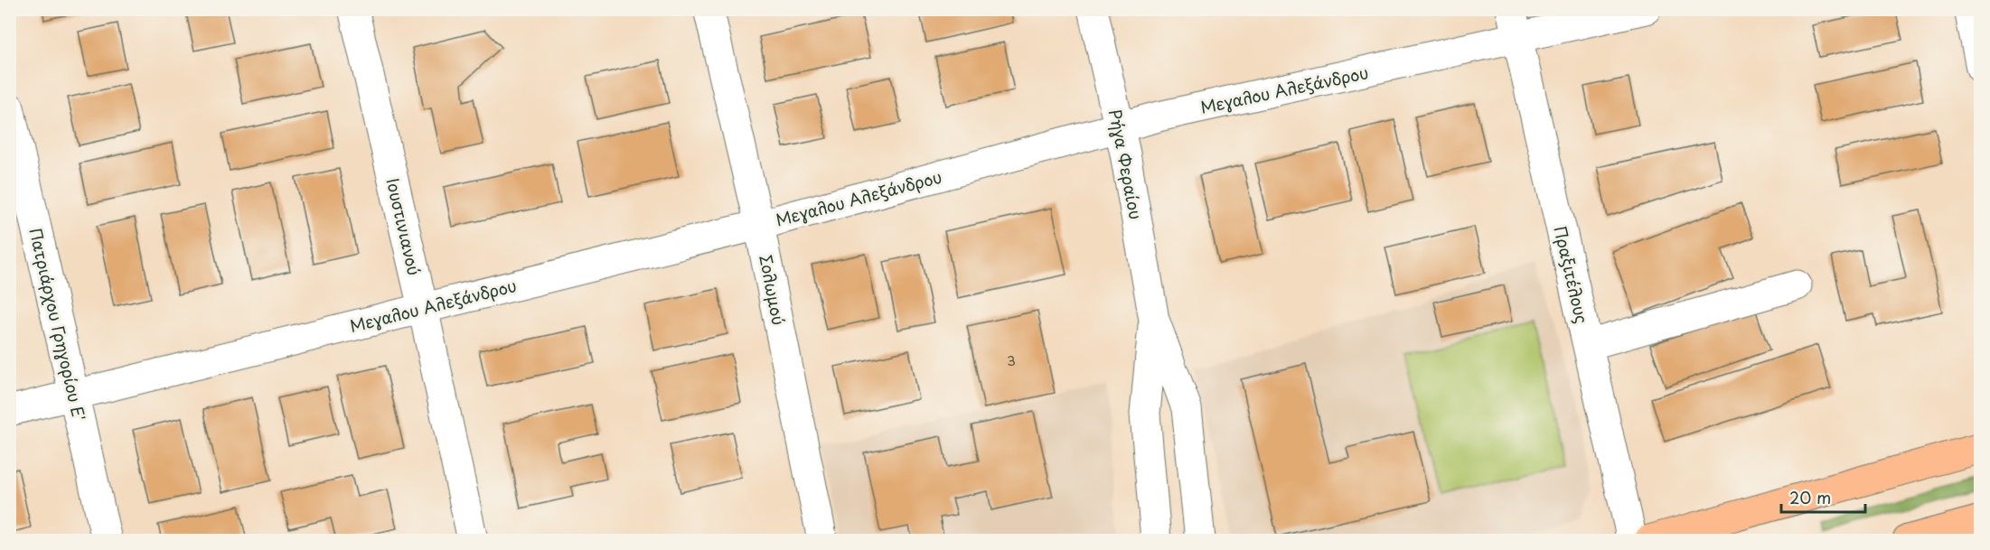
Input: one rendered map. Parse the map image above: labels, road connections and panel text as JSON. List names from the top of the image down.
{
  "streets": {
    "street": [
      "Μεγαλου Αλεξάνδρου",
      "Ρήγα Φεραίου",
      "Ιουστινιανού",
      "Πραξιτέλους",
      "Σολωμού",
      "Πατριάρχου Γρηγορίου E'"
    ]
  },
  "crossings": [
    ["Μεγαλου Αλεξάνδρου", "Ρήγα Φεραίου"],
    ["Μεγαλου Αλεξάνδρου", "Ιουστινιανού"],
    ["Μεγαλου Αλεξάνδρου", "Πραξιτέλους"],
    ["Μεγαλου Αλεξάνδρου", "Σολωμού"],
    ["Μεγαλου Αλεξάνδρου", "Πατριάρχου Γρηγορίου E'"]
  ],
  "house_numbers": ["3"],
  "scale_bar": "20 m"
}
